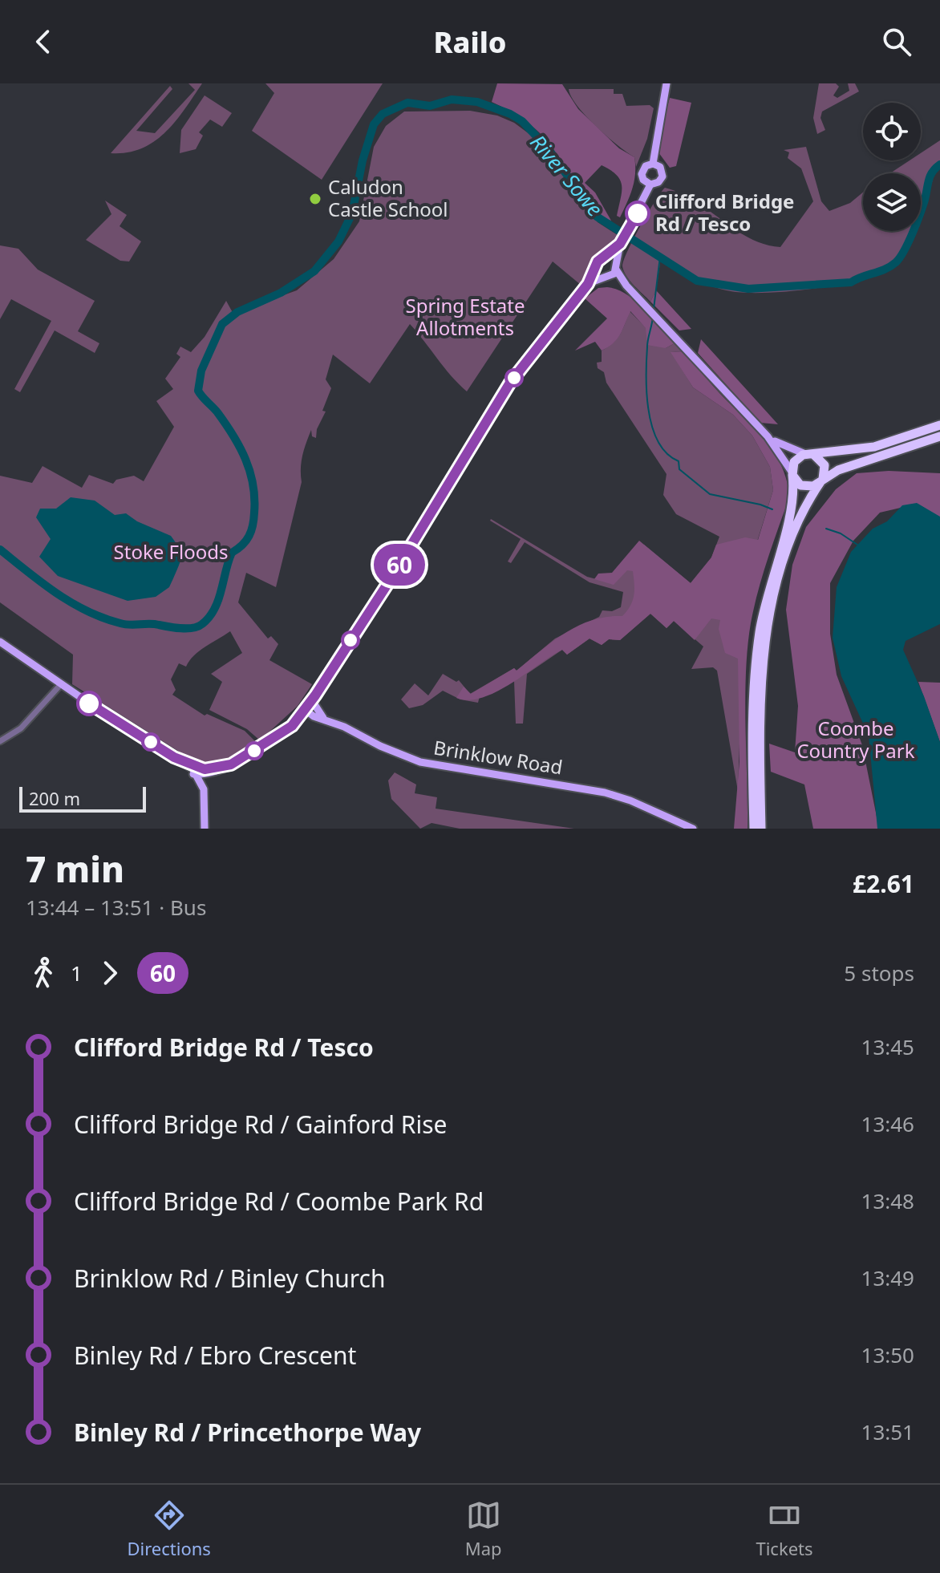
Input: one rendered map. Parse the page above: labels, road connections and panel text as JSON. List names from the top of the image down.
{
  "streets": {
    "main road": ["Brinklow Road"]
  },
  "water": ["River Sowe"],
  "parks": ["Spring Estate Allotments", "Stoke Floods", "Coombe Country Park"],
  "places": ["Caludon Castle School", "Clifford Bridge Rd / Tesco"],
  "lines": ["bus line 60"],
  "scale_bar": "200 m",
  "page": {
    "header": "Railo",
    "on_map": "60",
    "scale": "200 m",
    "heading": ["7 min", "13:44 – 13:51 · Bus", "£2.61"],
    "legs": ["1", "60", "5 stops"],
    "list": [
      {
        "name": "Clifford Bridge Rd / Tesco",
        "value": "13:45"
      },
      {
        "name": "Clifford Bridge Rd / Gainford Rise",
        "value": "13:46"
      },
      {
        "name": "Clifford Bridge Rd / Coombe Park Rd",
        "value": "13:48"
      },
      {
        "name": "Brinklow Rd / Binley Church",
        "value": "13:49"
      },
      {
        "name": "Binley Rd / Ebro Crescent",
        "value": "13:50"
      },
      {
        "name": "Binley Rd / Princethorpe Way",
        "value": "13:51"
      }
    ],
    "tabs": ["Directions", "Map", "Tickets"]
  }
}
